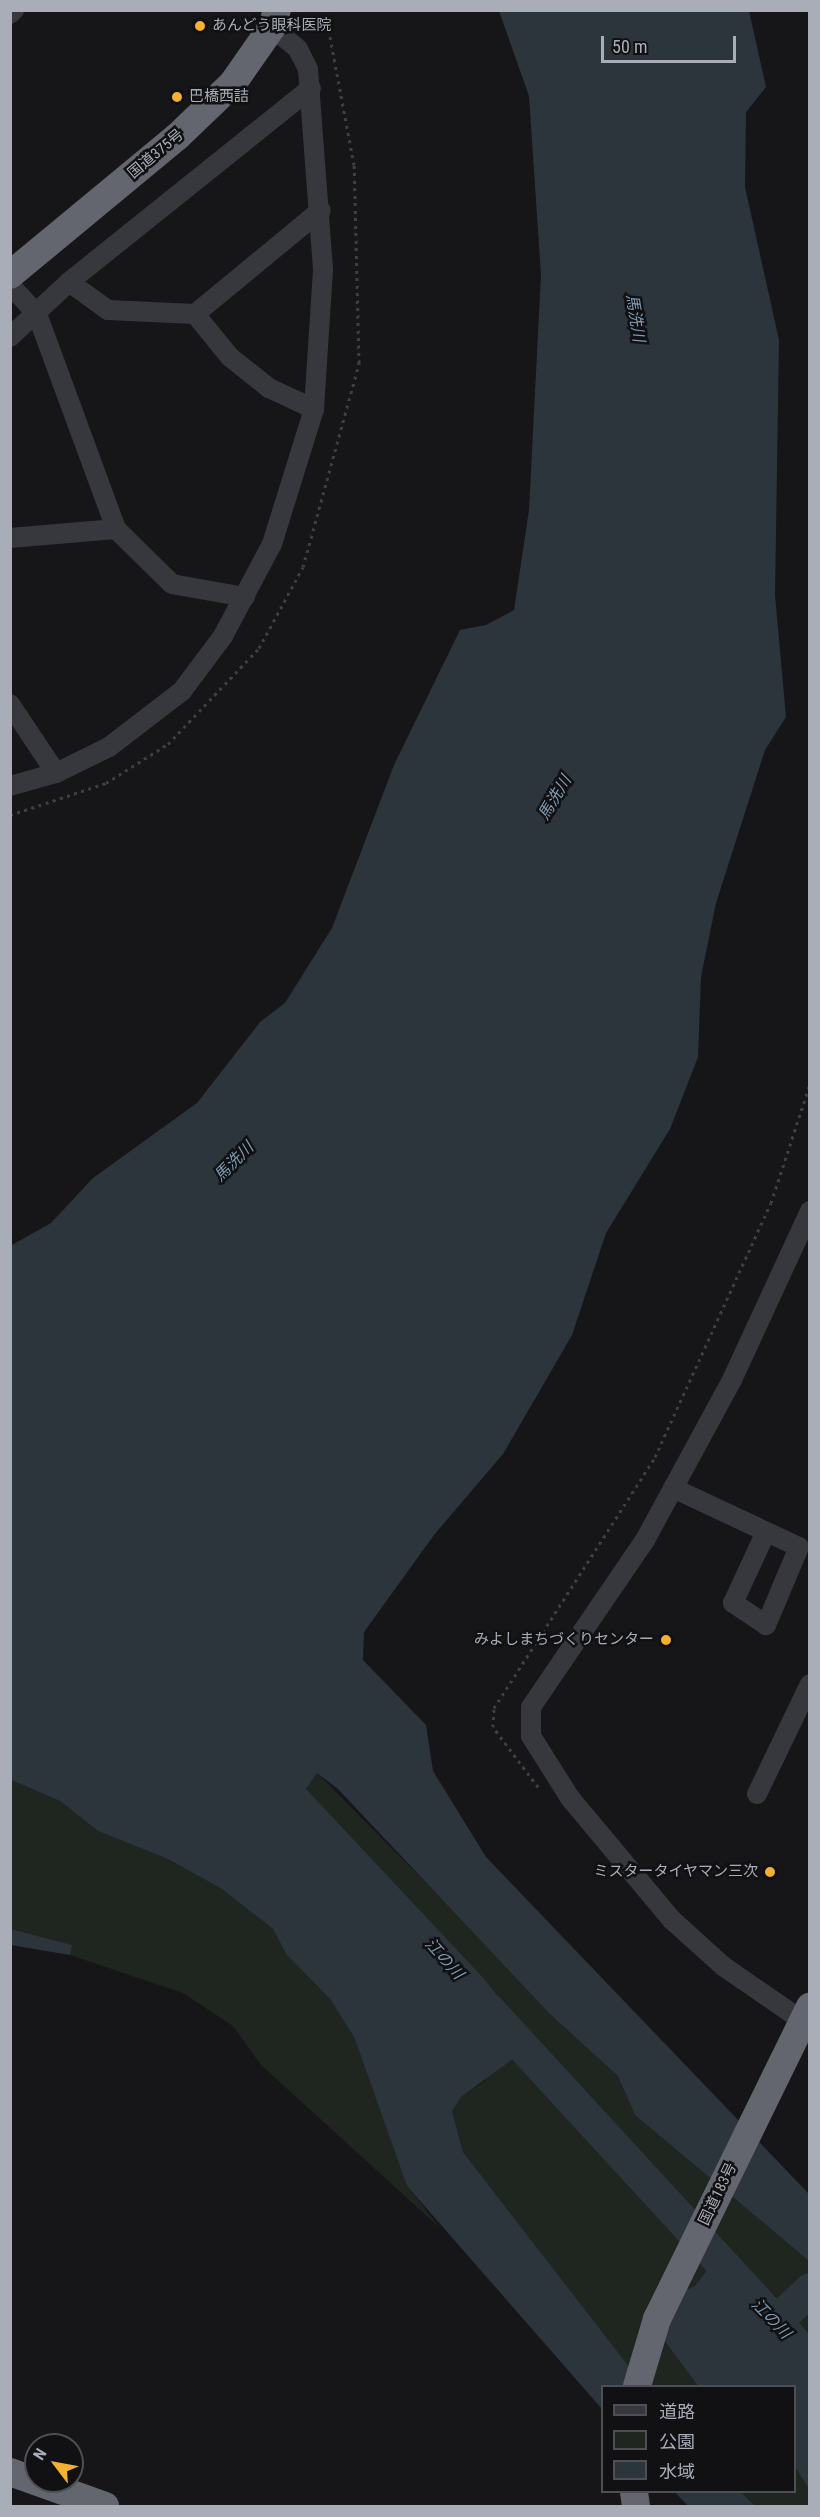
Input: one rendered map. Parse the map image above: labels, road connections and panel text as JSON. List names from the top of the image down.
{
  "streets": {
    "highway": ["国道375号", "国道183号"]
  },
  "water": ["馬洗川", "江の川"],
  "places": [
    "あんどう眼科医院",
    "巴橋西詰",
    "みよしまちづくりセンター",
    "ミスタータイヤマン三次"
  ],
  "legend": ["道路", "公園", "水域"],
  "scale_bar": "50 m",
  "north": "top left"
}
